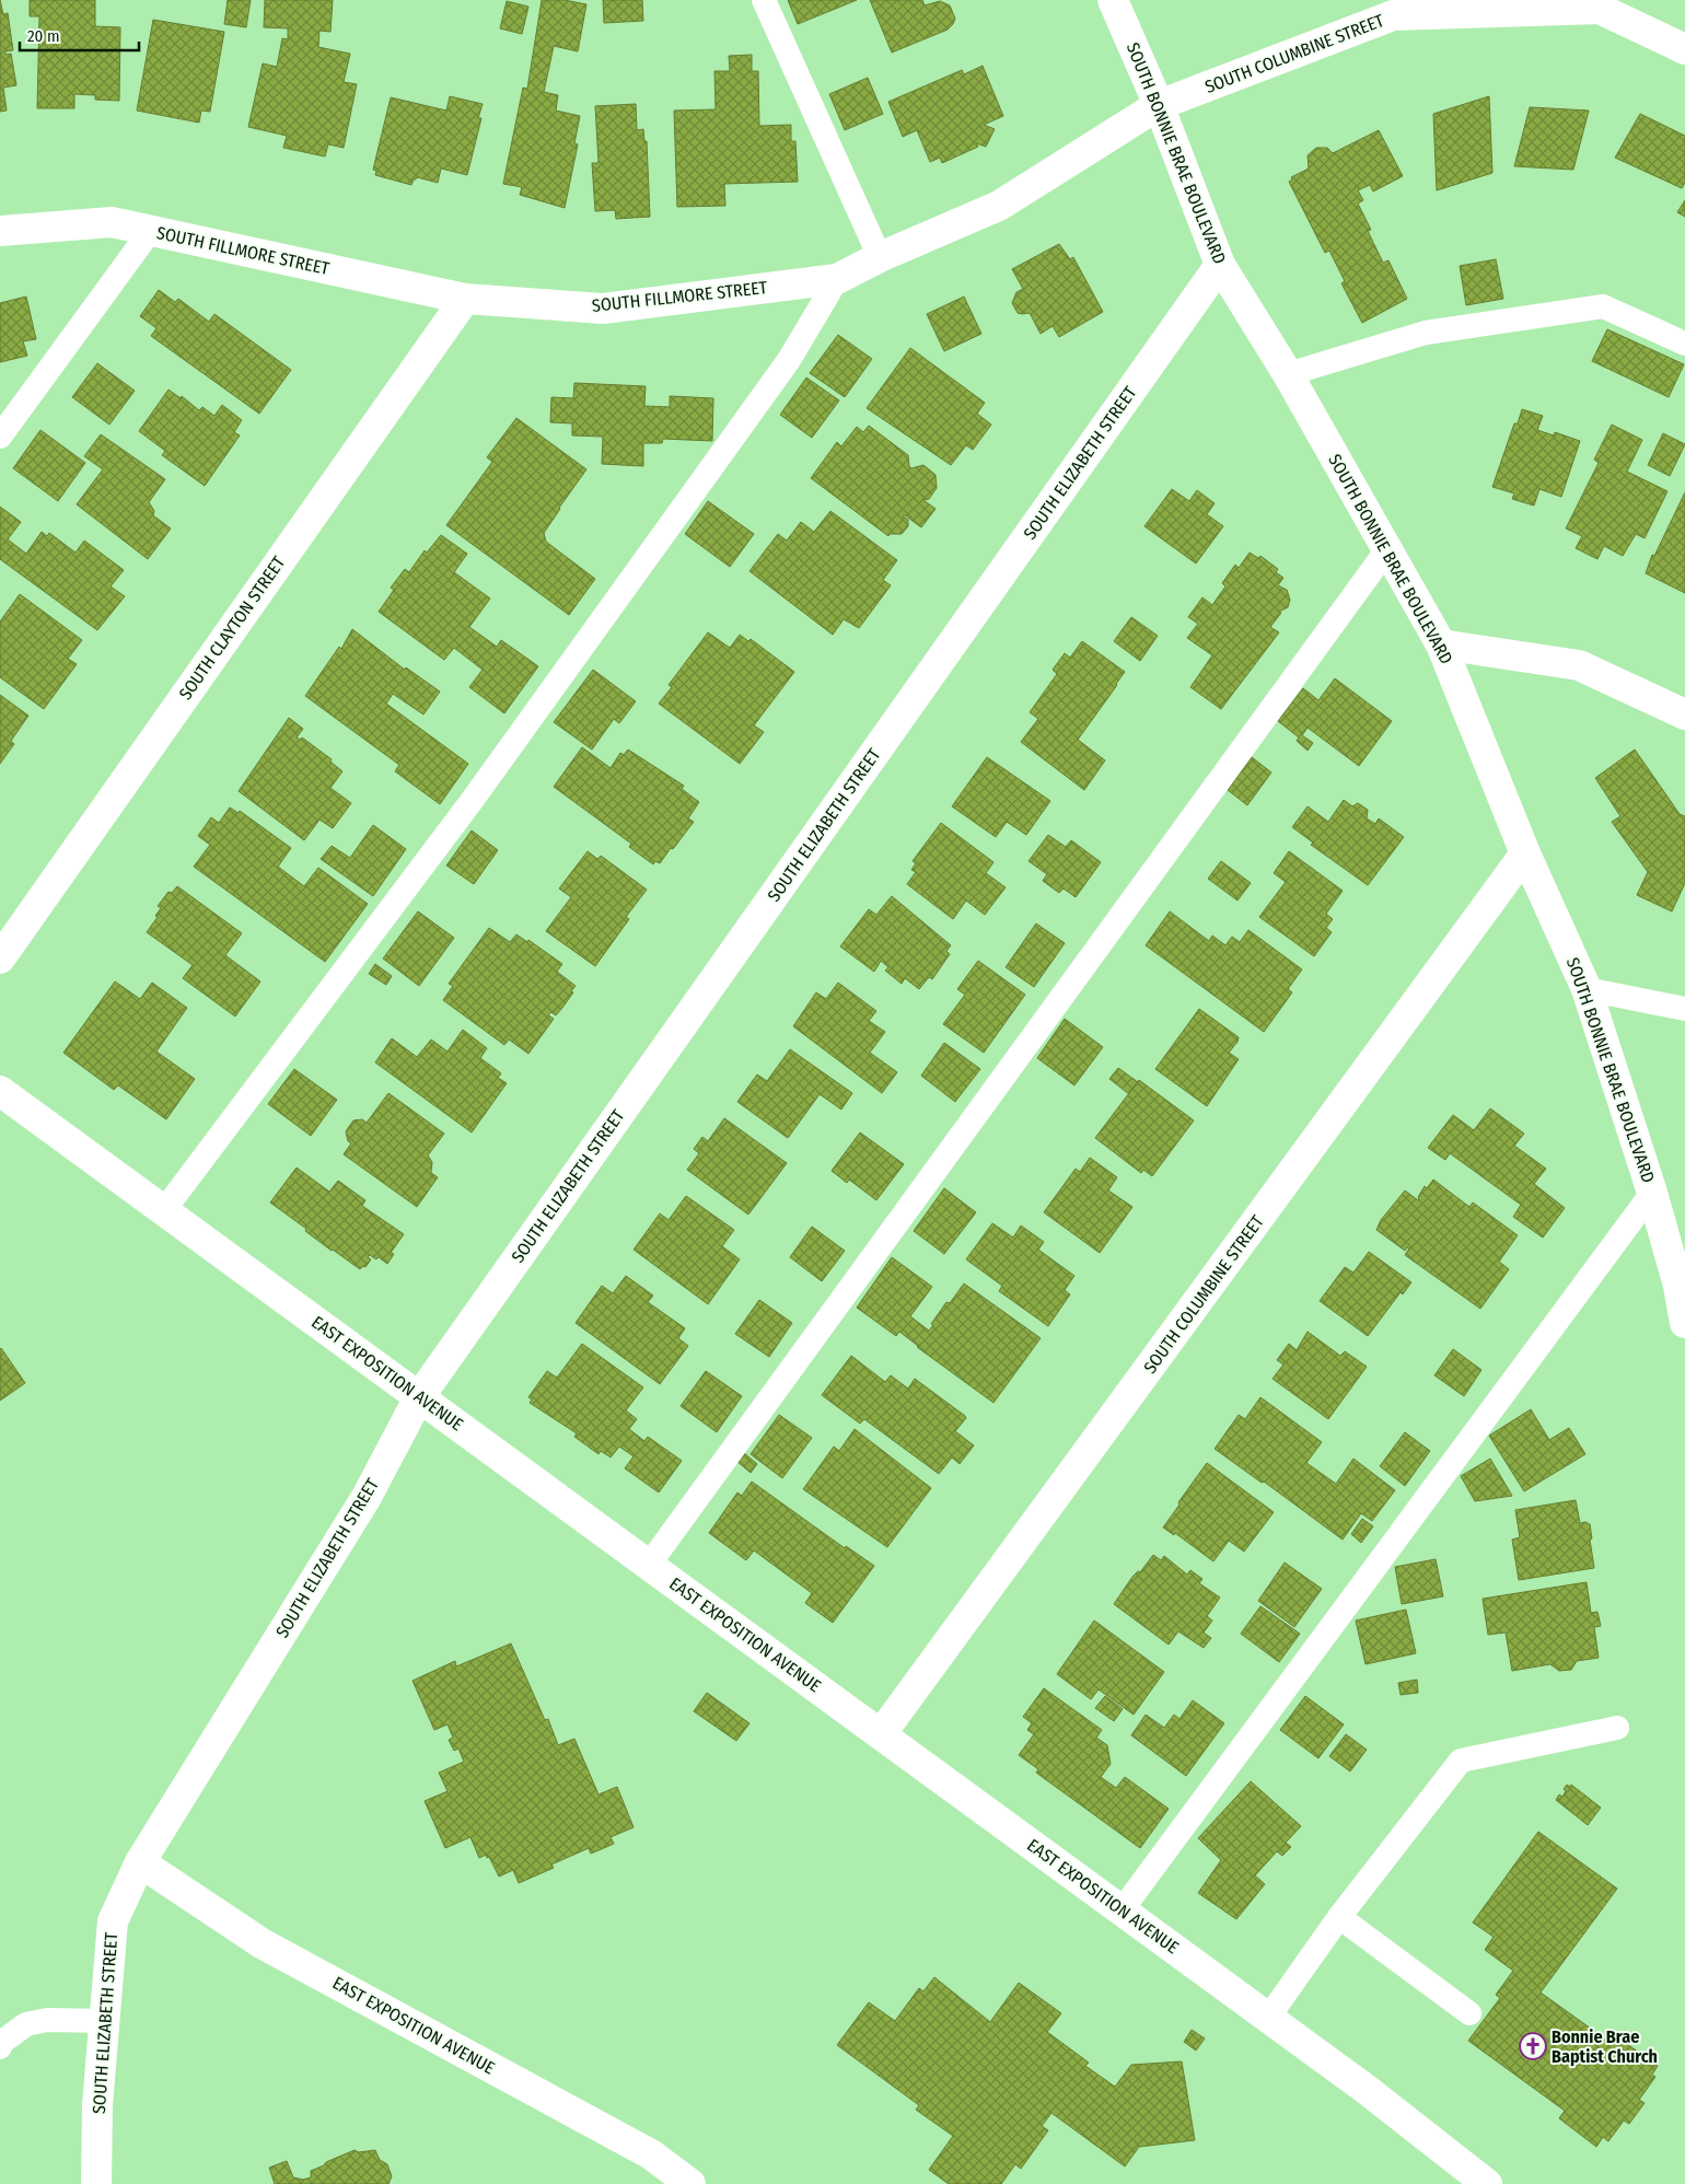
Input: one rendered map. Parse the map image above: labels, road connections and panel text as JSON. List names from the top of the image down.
{
  "streets": {
    "street": [
      "SOUTH COLUMBINE STREET",
      "SOUTH BONNIE BRAE BOULEVARD",
      "SOUTH FILLMORE STREET",
      "SOUTH ELIZABETH STREET",
      "SOUTH CLAYTON STREET",
      "EAST EXPOSITION AVENUE"
    ]
  },
  "crossings": [
    ["SOUTH COLUMBINE STREET", "SOUTH BONNIE BRAE BOULEVARD"],
    ["SOUTH COLUMBINE STREET", "SOUTH FILLMORE STREET"],
    ["SOUTH COLUMBINE STREET", "EAST EXPOSITION AVENUE"],
    ["SOUTH BONNIE BRAE BOULEVARD", "SOUTH FILLMORE STREET"],
    ["SOUTH BONNIE BRAE BOULEVARD", "SOUTH ELIZABETH STREET"],
    ["SOUTH FILLMORE STREET", "SOUTH CLAYTON STREET"],
    ["SOUTH ELIZABETH STREET", "EAST EXPOSITION AVENUE"]
  ],
  "places": {
    "church": ["Bonnie Brae Baptist Church"]
  },
  "scale_bar": "20 m"
}
